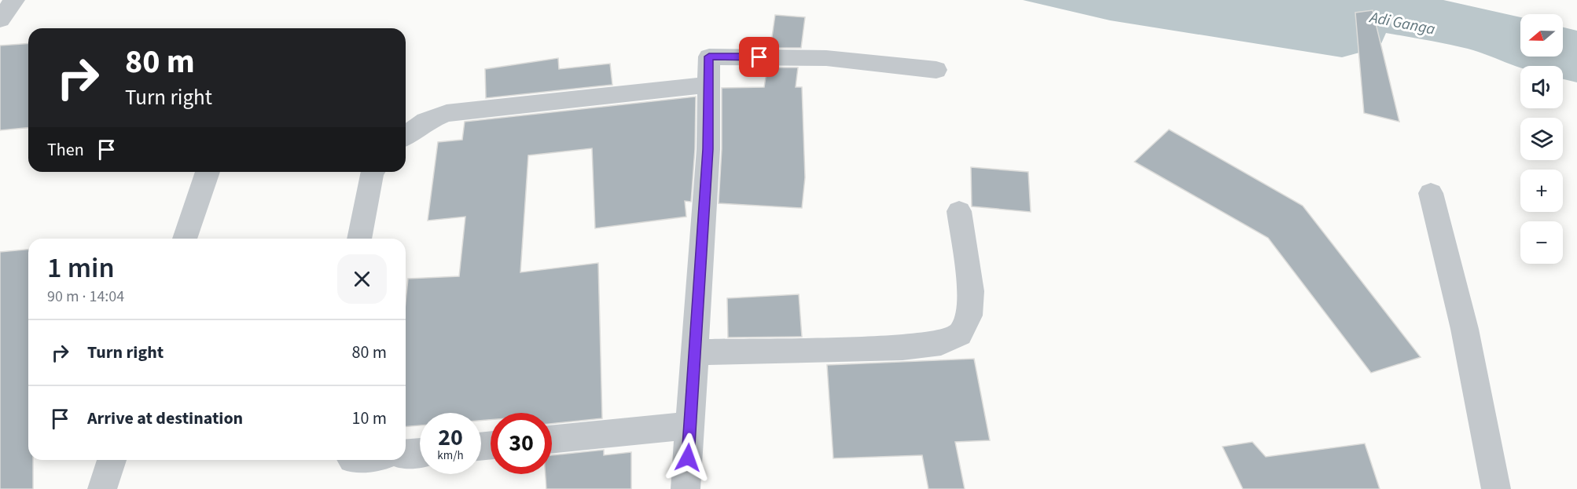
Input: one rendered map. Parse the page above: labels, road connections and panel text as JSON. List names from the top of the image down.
{
  "water": ["Adi Ganga"],
  "north": "left",
  "page": {
    "map_buttons": ["+", "−"],
    "turn": ["80 m", "Turn right"],
    "then": "Then",
    "heading": ["1 min", "90 m · 14:04"],
    "list": [
      {
        "name": "Turn right",
        "value": "80 m"
      },
      {
        "name": "Arrive at destination",
        "value": "10 m"
      }
    ],
    "speed": "20 km/h",
    "limit": "30"
  }
}
